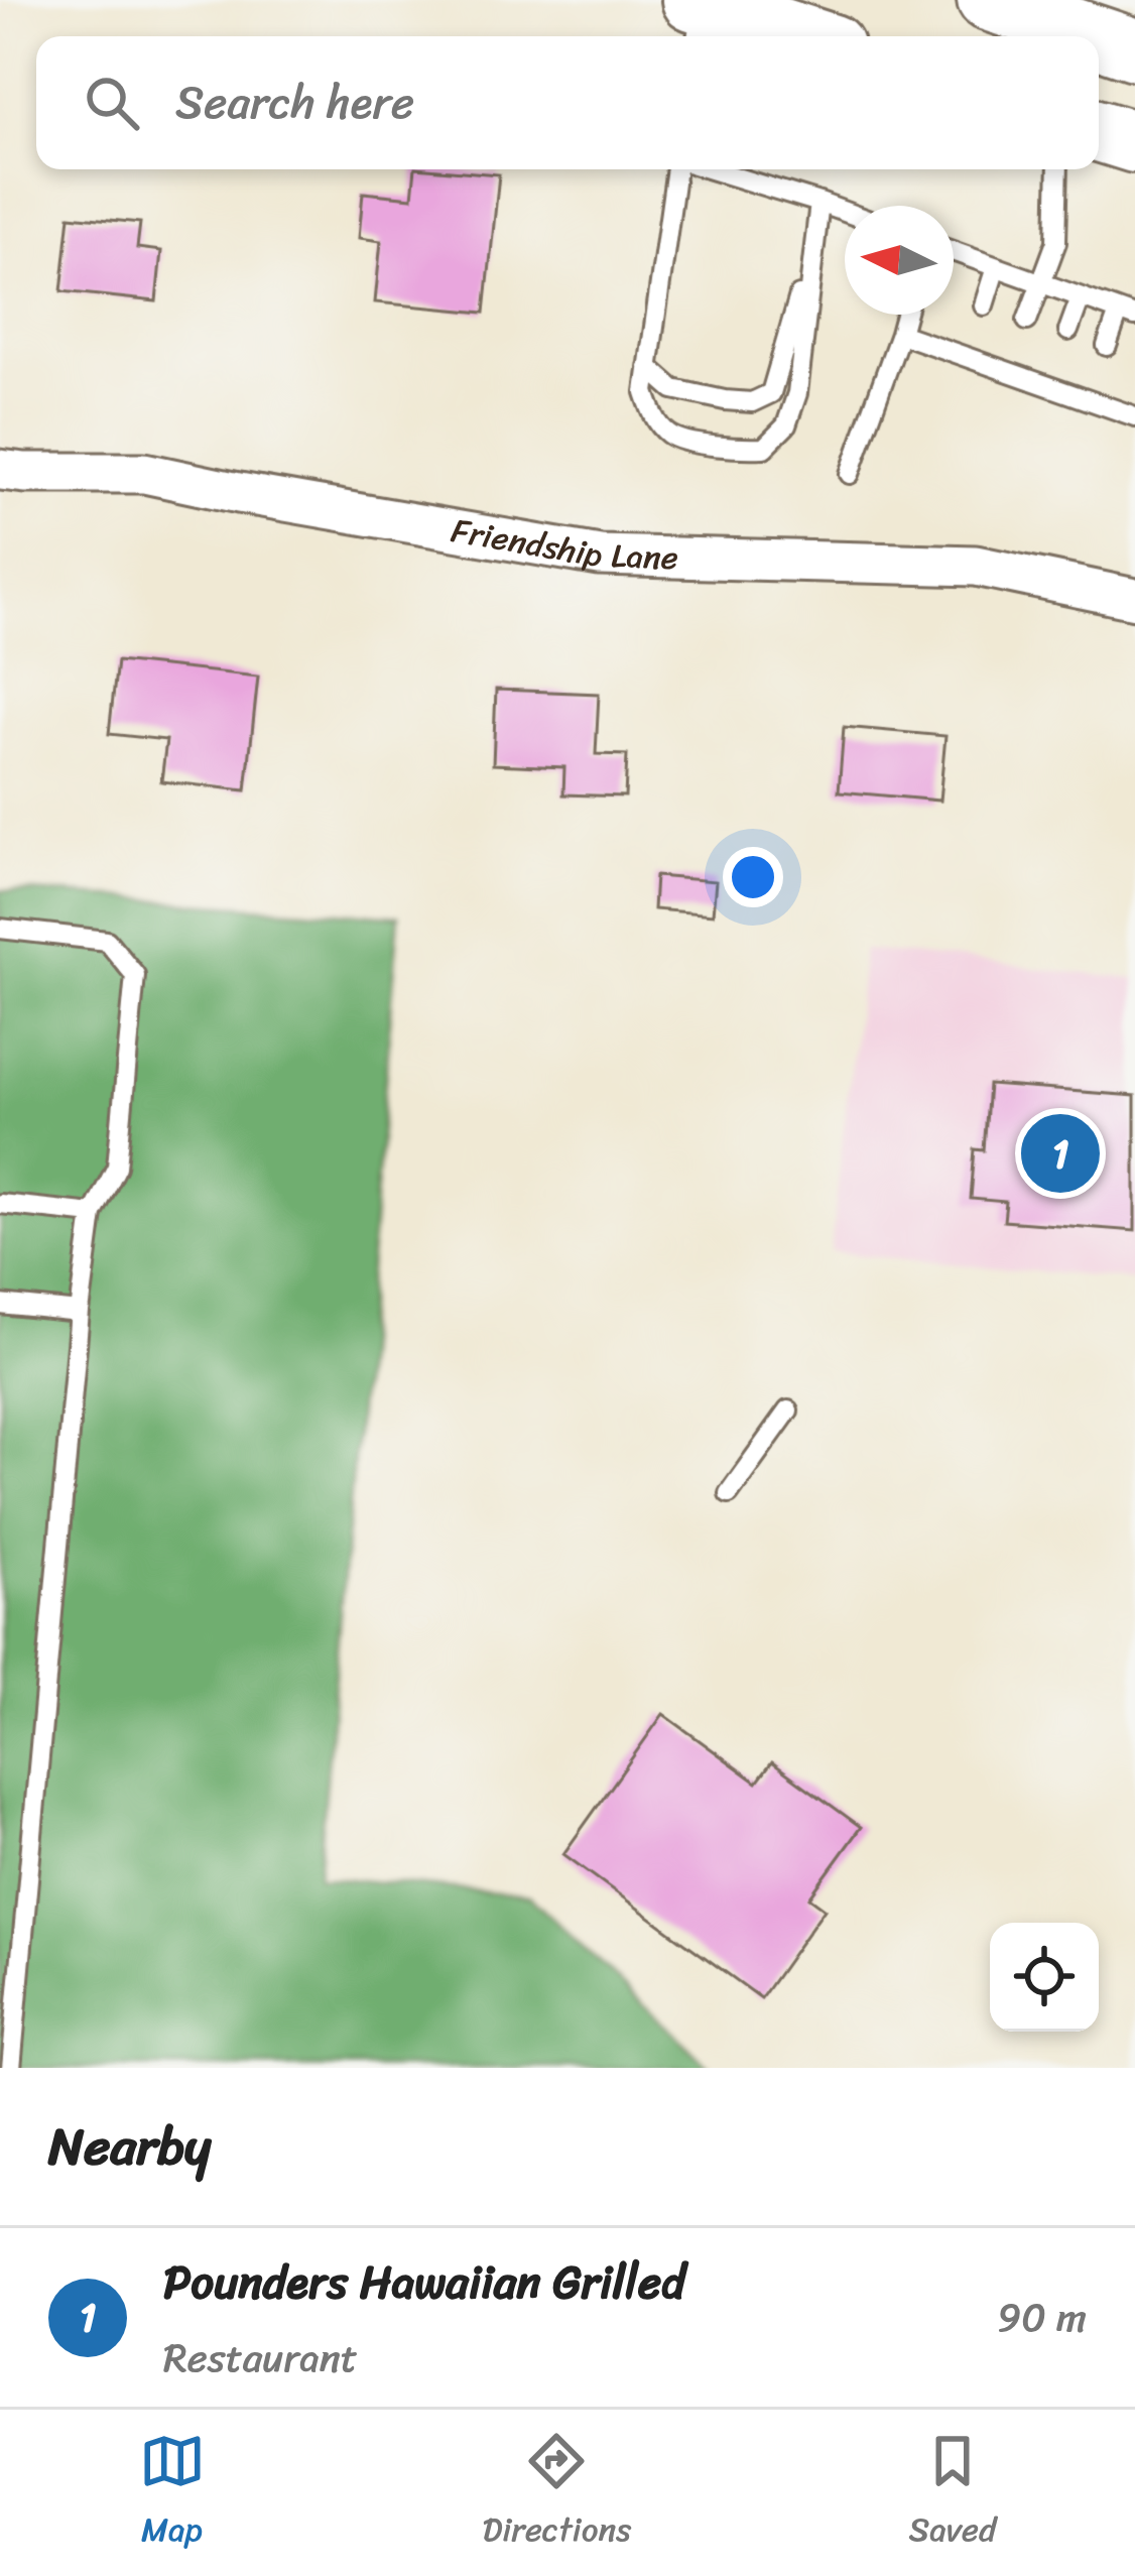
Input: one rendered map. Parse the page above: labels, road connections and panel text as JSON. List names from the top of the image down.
{
  "streets": {
    "street": ["Friendship Lane"]
  },
  "north": "left",
  "page": {
    "search": "Search here",
    "pins": "1",
    "heading": "Nearby",
    "list": [
      {
        "mark": "1",
        "name": "Pounders Hawaiian Grilled",
        "note": "Restaurant",
        "value": "90 m"
      }
    ],
    "nav": ["Map", "Directions", "Saved"]
  }
}
